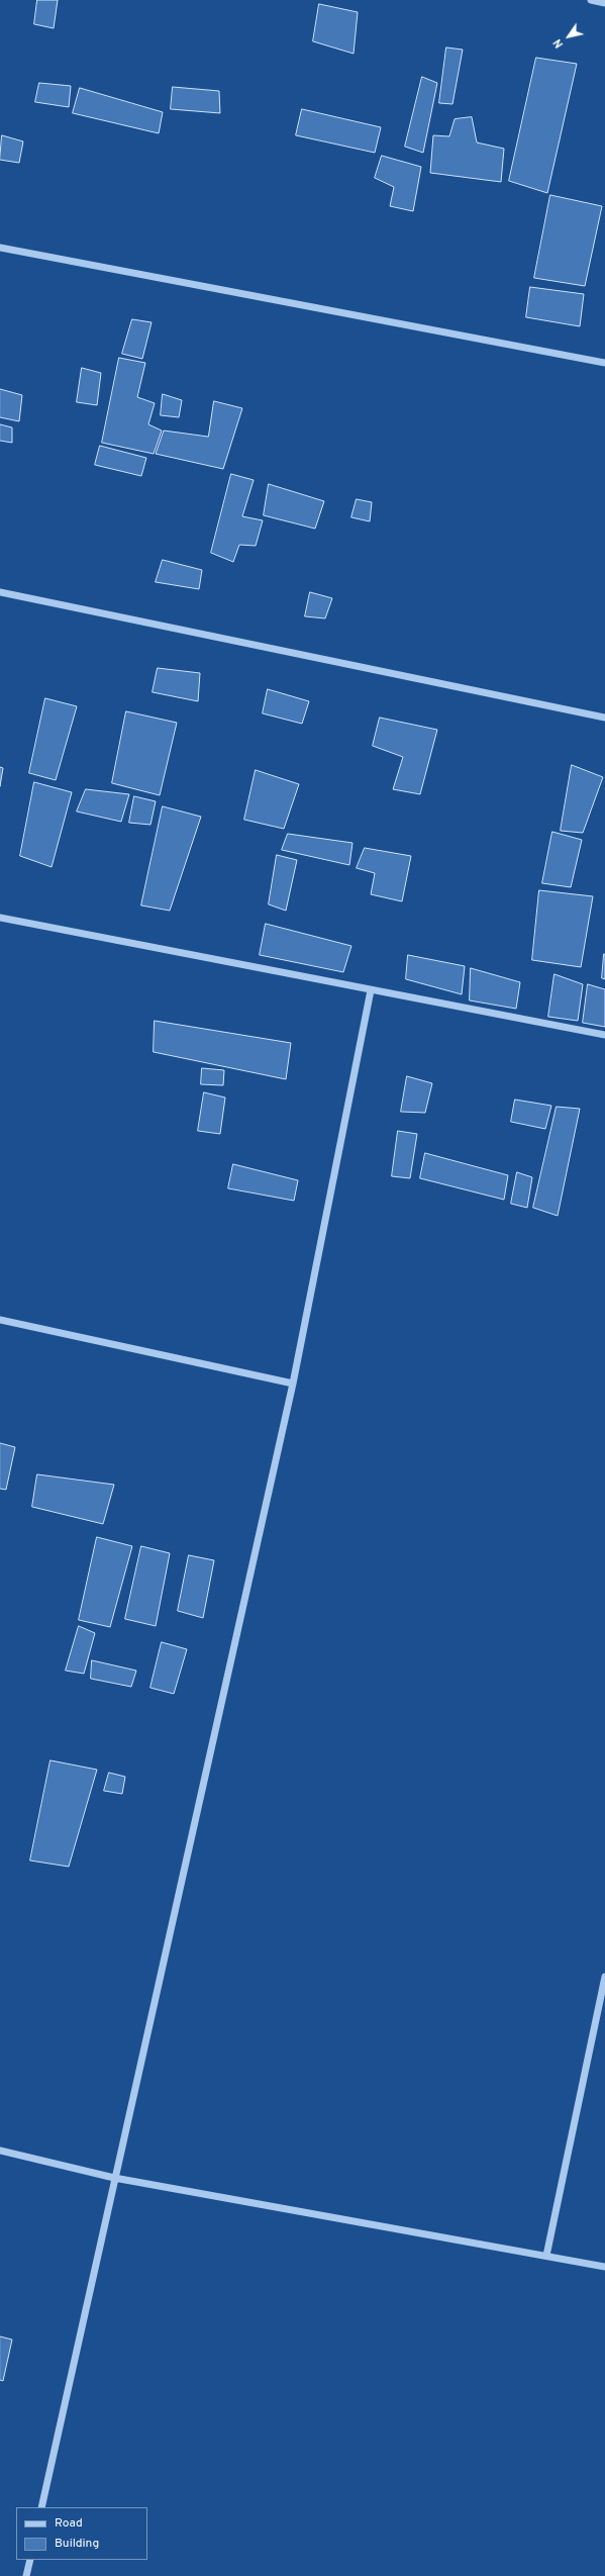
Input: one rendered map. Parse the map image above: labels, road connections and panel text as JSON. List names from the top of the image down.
{
  "legend": ["Road", "Building"],
  "north": "bottom left"
}
